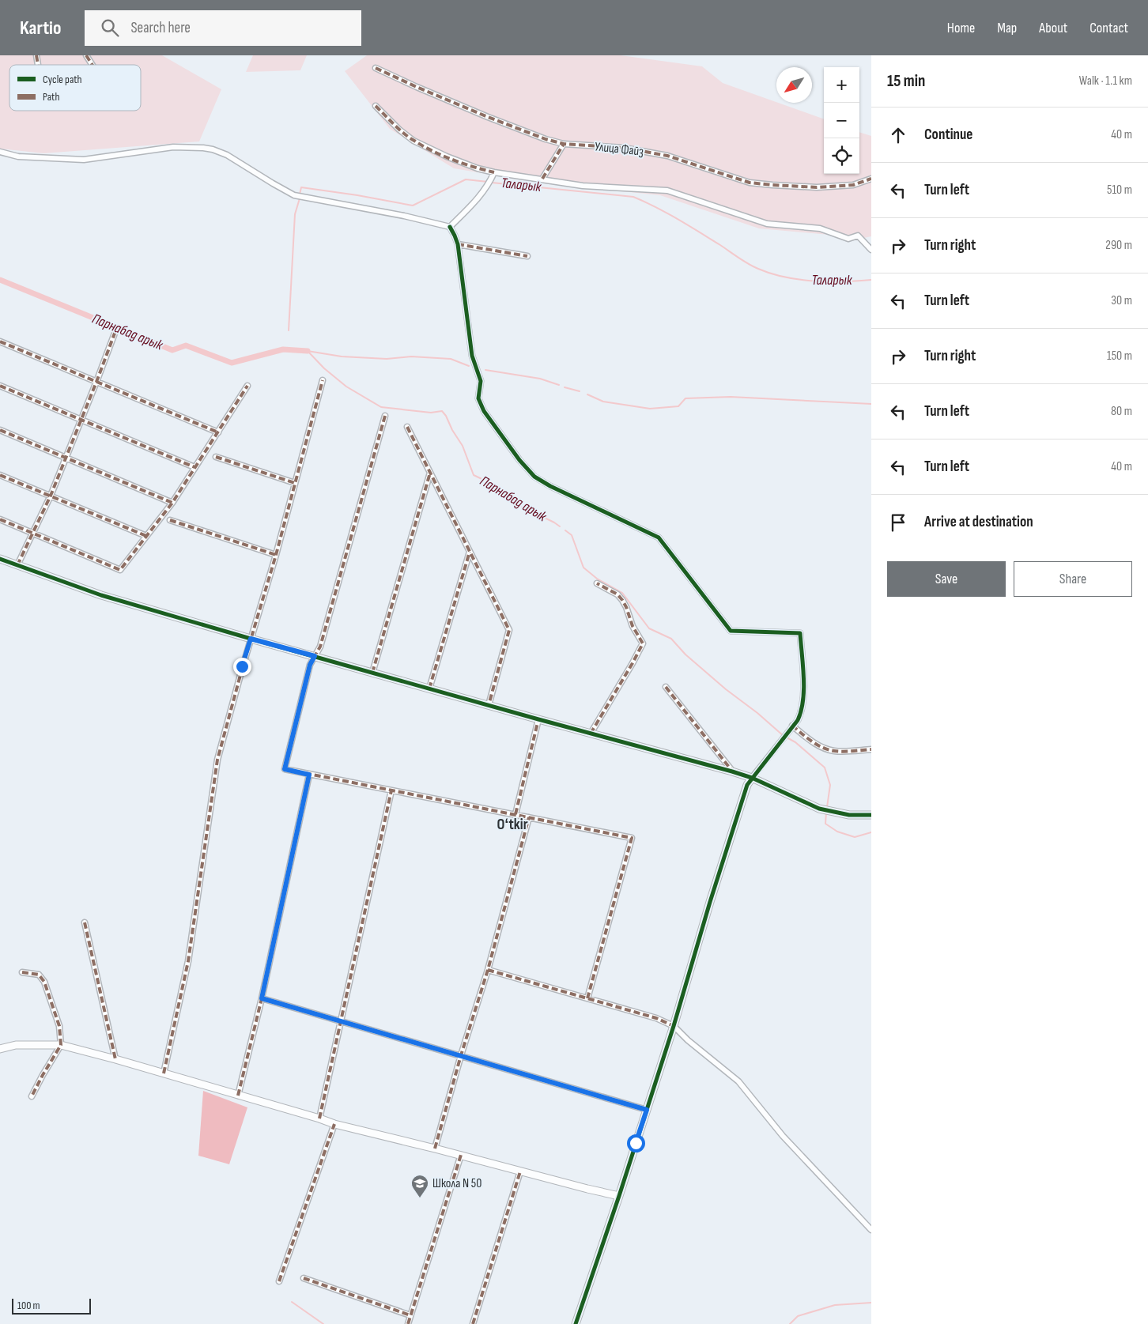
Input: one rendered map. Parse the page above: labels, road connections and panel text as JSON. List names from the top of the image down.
{
  "streets": {
    "street": ["Улица Файз"]
  },
  "districts": ["Oʻtkir"],
  "water": ["Таларык", "Парнабад арык"],
  "places": {
    "school or university": ["Школа N 50"]
  },
  "legend": ["Cycle path", "Path"],
  "scale_bar": "100 m",
  "north": "bottom left",
  "page": {
    "header": "Kartio",
    "search": "Search here",
    "nav": [
      "Home",
      "Map",
      "About",
      "Contact"
    ],
    "heading": ["15 min", "Walk · 1.1 km"],
    "map_buttons": ["+", "−"],
    "list": [
      ["Continue", "40 m"],
      ["Turn left", "510 m"],
      ["Turn right", "290 m"],
      ["Turn left", "30 m"],
      ["Turn right", "150 m"],
      ["Turn left", "80 m"],
      ["Turn left", "40 m"],
      "Arrive at destination"
    ],
    "buttons": ["Save", "Share"],
    "scale": "100 m"
  }
}
